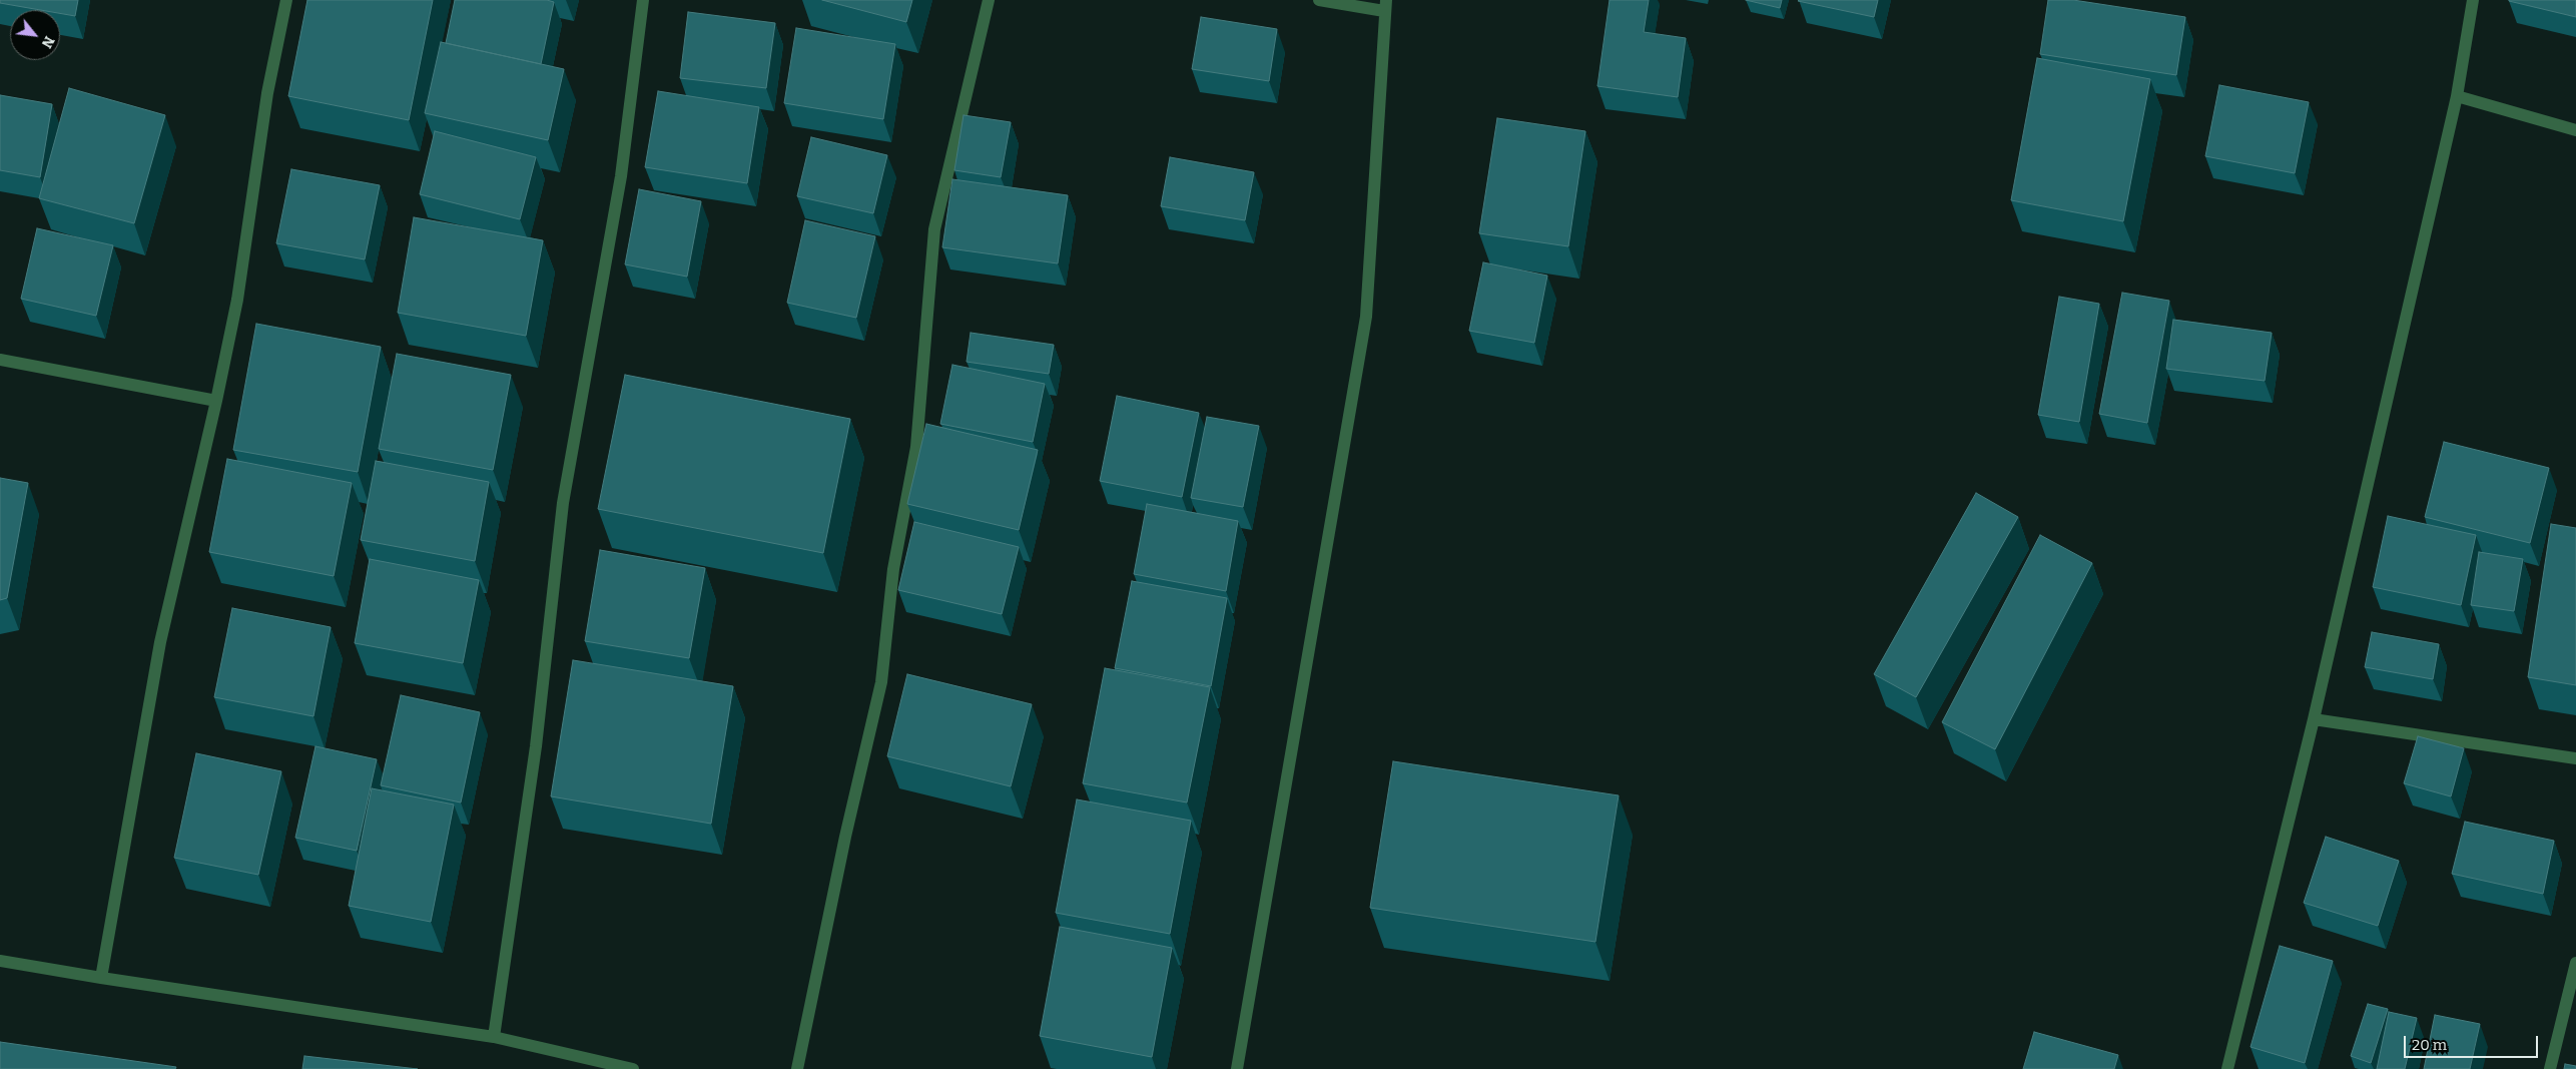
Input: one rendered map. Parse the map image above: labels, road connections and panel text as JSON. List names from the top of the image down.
{
  "scale_bar": "20 m",
  "north": "bottom right"
}
